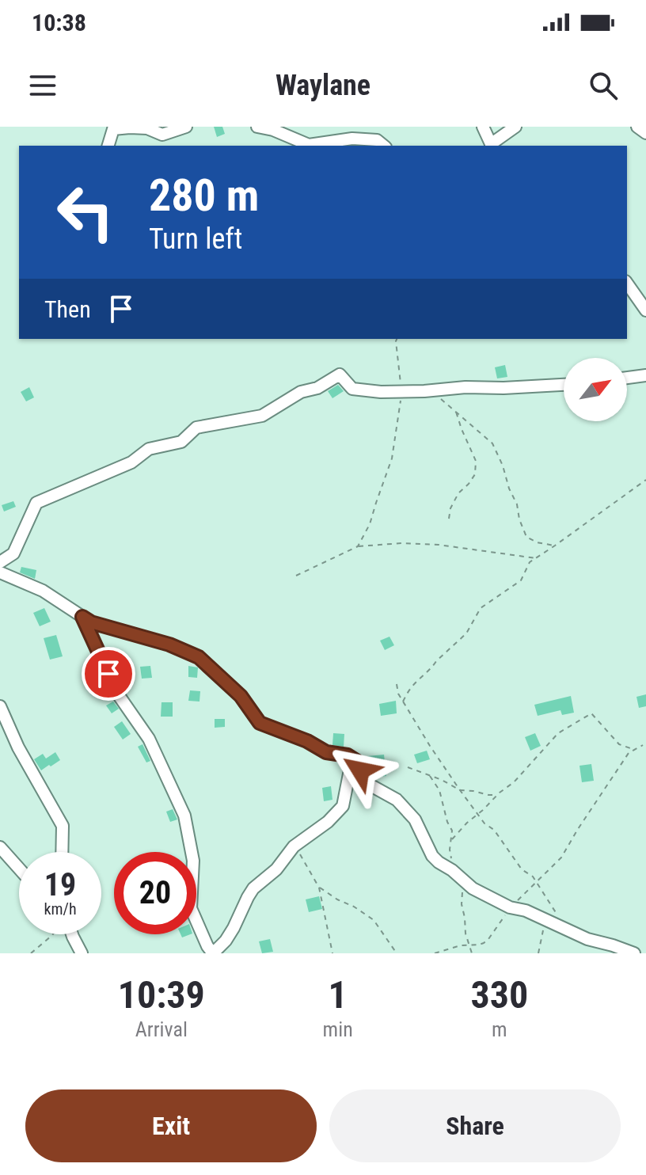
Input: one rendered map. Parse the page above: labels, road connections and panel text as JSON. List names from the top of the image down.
{
  "north": "top right",
  "page": {
    "status": "10:38",
    "header": "Waylane",
    "turn": ["280 m", "Turn left"],
    "then": "Then",
    "speed": "19 km/h",
    "limit": "20",
    "eta": [
      "10:39",
      "Arrival",
      "1",
      "min",
      "330",
      "m"
    ],
    "buttons": ["Exit", "Share"]
  }
}
